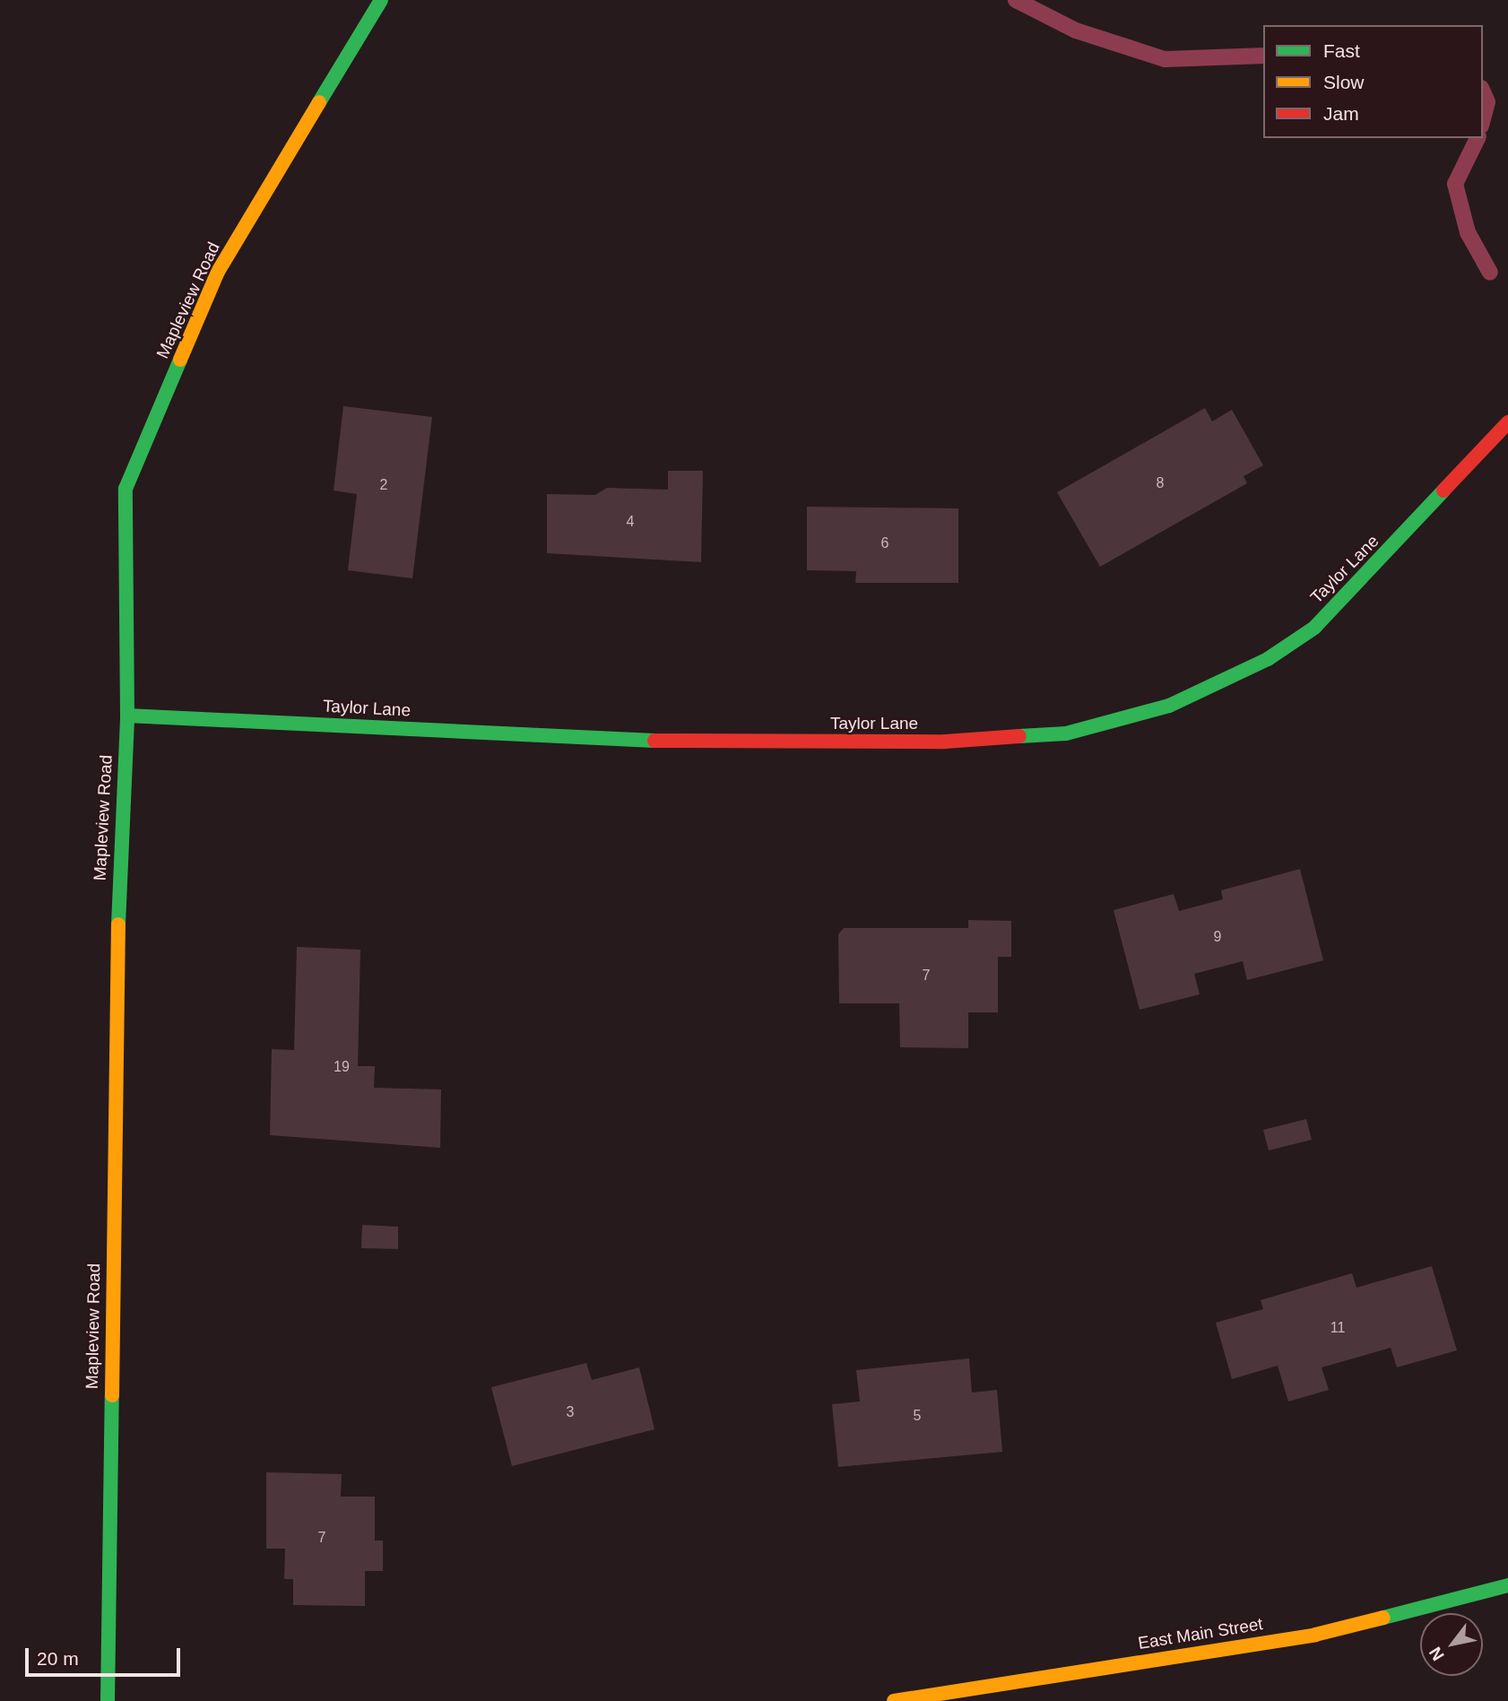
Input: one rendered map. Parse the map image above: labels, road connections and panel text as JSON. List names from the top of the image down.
{
  "streets": {
    "street": ["Mapleview Road", "Taylor Lane", "East Main Street"]
  },
  "crossings": [
    ["Mapleview Road", "Taylor Lane"]
  ],
  "house_numbers": [
    "8",
    "2",
    "4",
    "6",
    "9",
    "7",
    "19",
    "11",
    "3",
    "5",
    "7"
  ],
  "legend": ["Fast", "Slow", "Jam"],
  "scale_bar": "20 m",
  "north": "bottom left"
}
